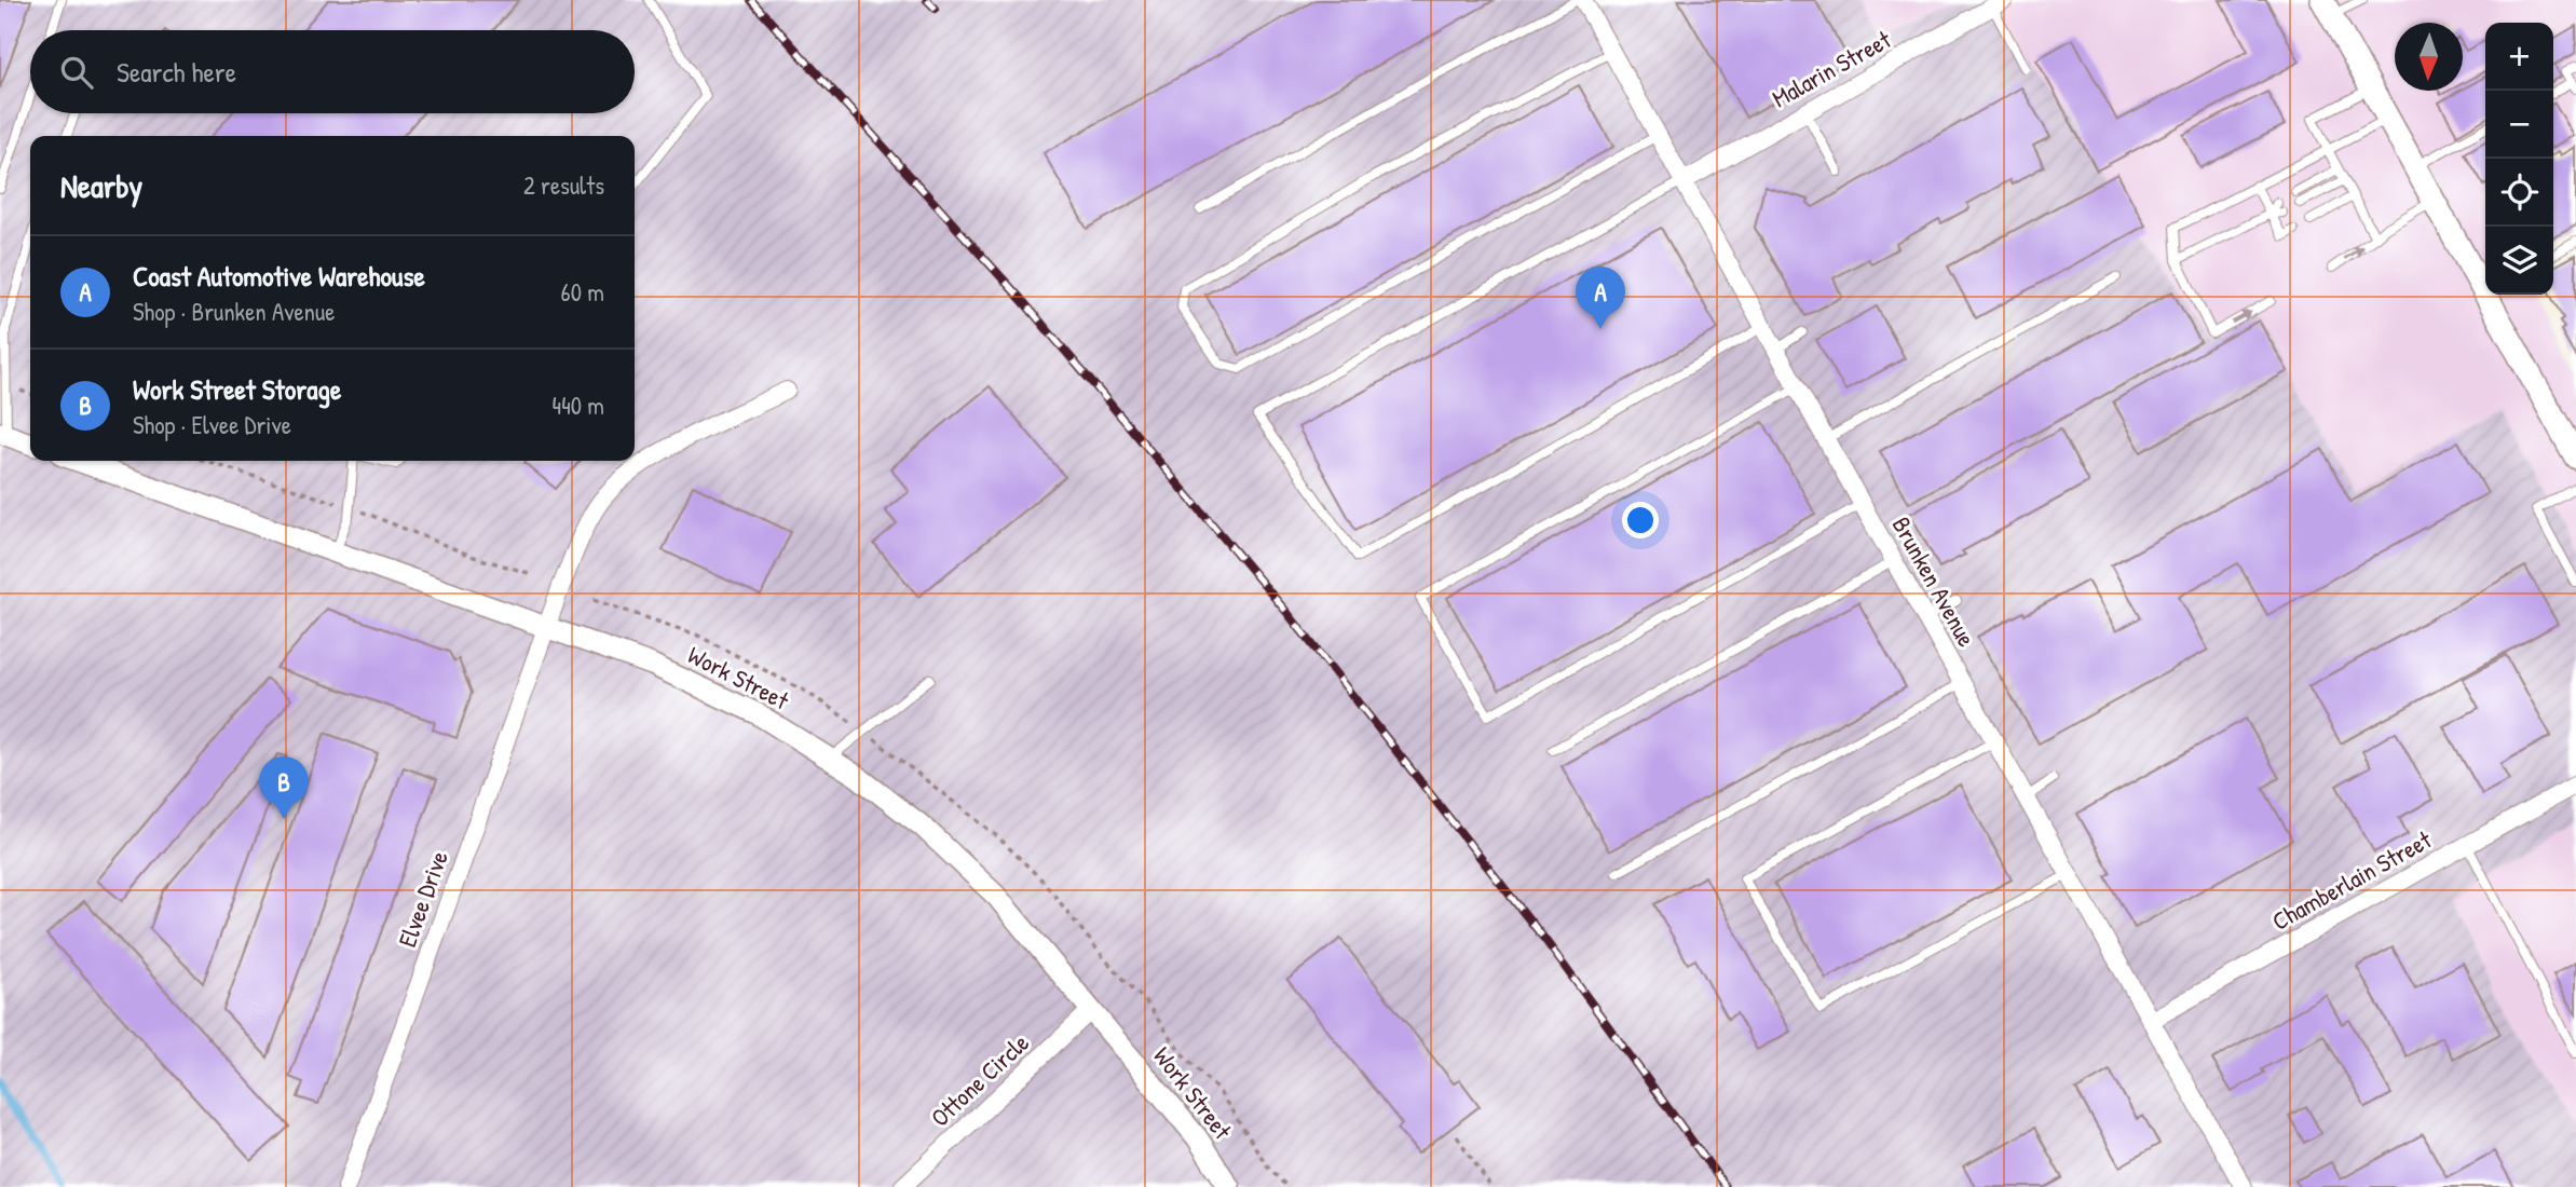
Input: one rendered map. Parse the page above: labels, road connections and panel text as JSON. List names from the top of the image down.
{
  "streets": {
    "street": [
      "Malarin Street",
      "Brunken Avenue",
      "Work Street",
      "Chamberlain Street",
      "Elvee Drive",
      "Ottone Circle"
    ]
  },
  "crossings": [
    ["Malarin Street", "Brunken Avenue"],
    ["Brunken Avenue", "Chamberlain Street"],
    ["Work Street", "Elvee Drive"],
    ["Work Street", "Ottone Circle"]
  ],
  "north": "bottom",
  "page": {
    "map_buttons": ["+", "−"],
    "search": "Search here",
    "heading": ["Nearby", "2 results"],
    "list": [
      {
        "mark": "A",
        "name": "Coast Automotive Warehouse",
        "note": "Shop · Brunken Avenue",
        "value": "60 m"
      },
      {
        "mark": "B",
        "name": "Work Street Storage",
        "note": "Shop · Elvee Drive",
        "value": "440 m"
      }
    ],
    "pins": ["A", "B"]
  }
}
